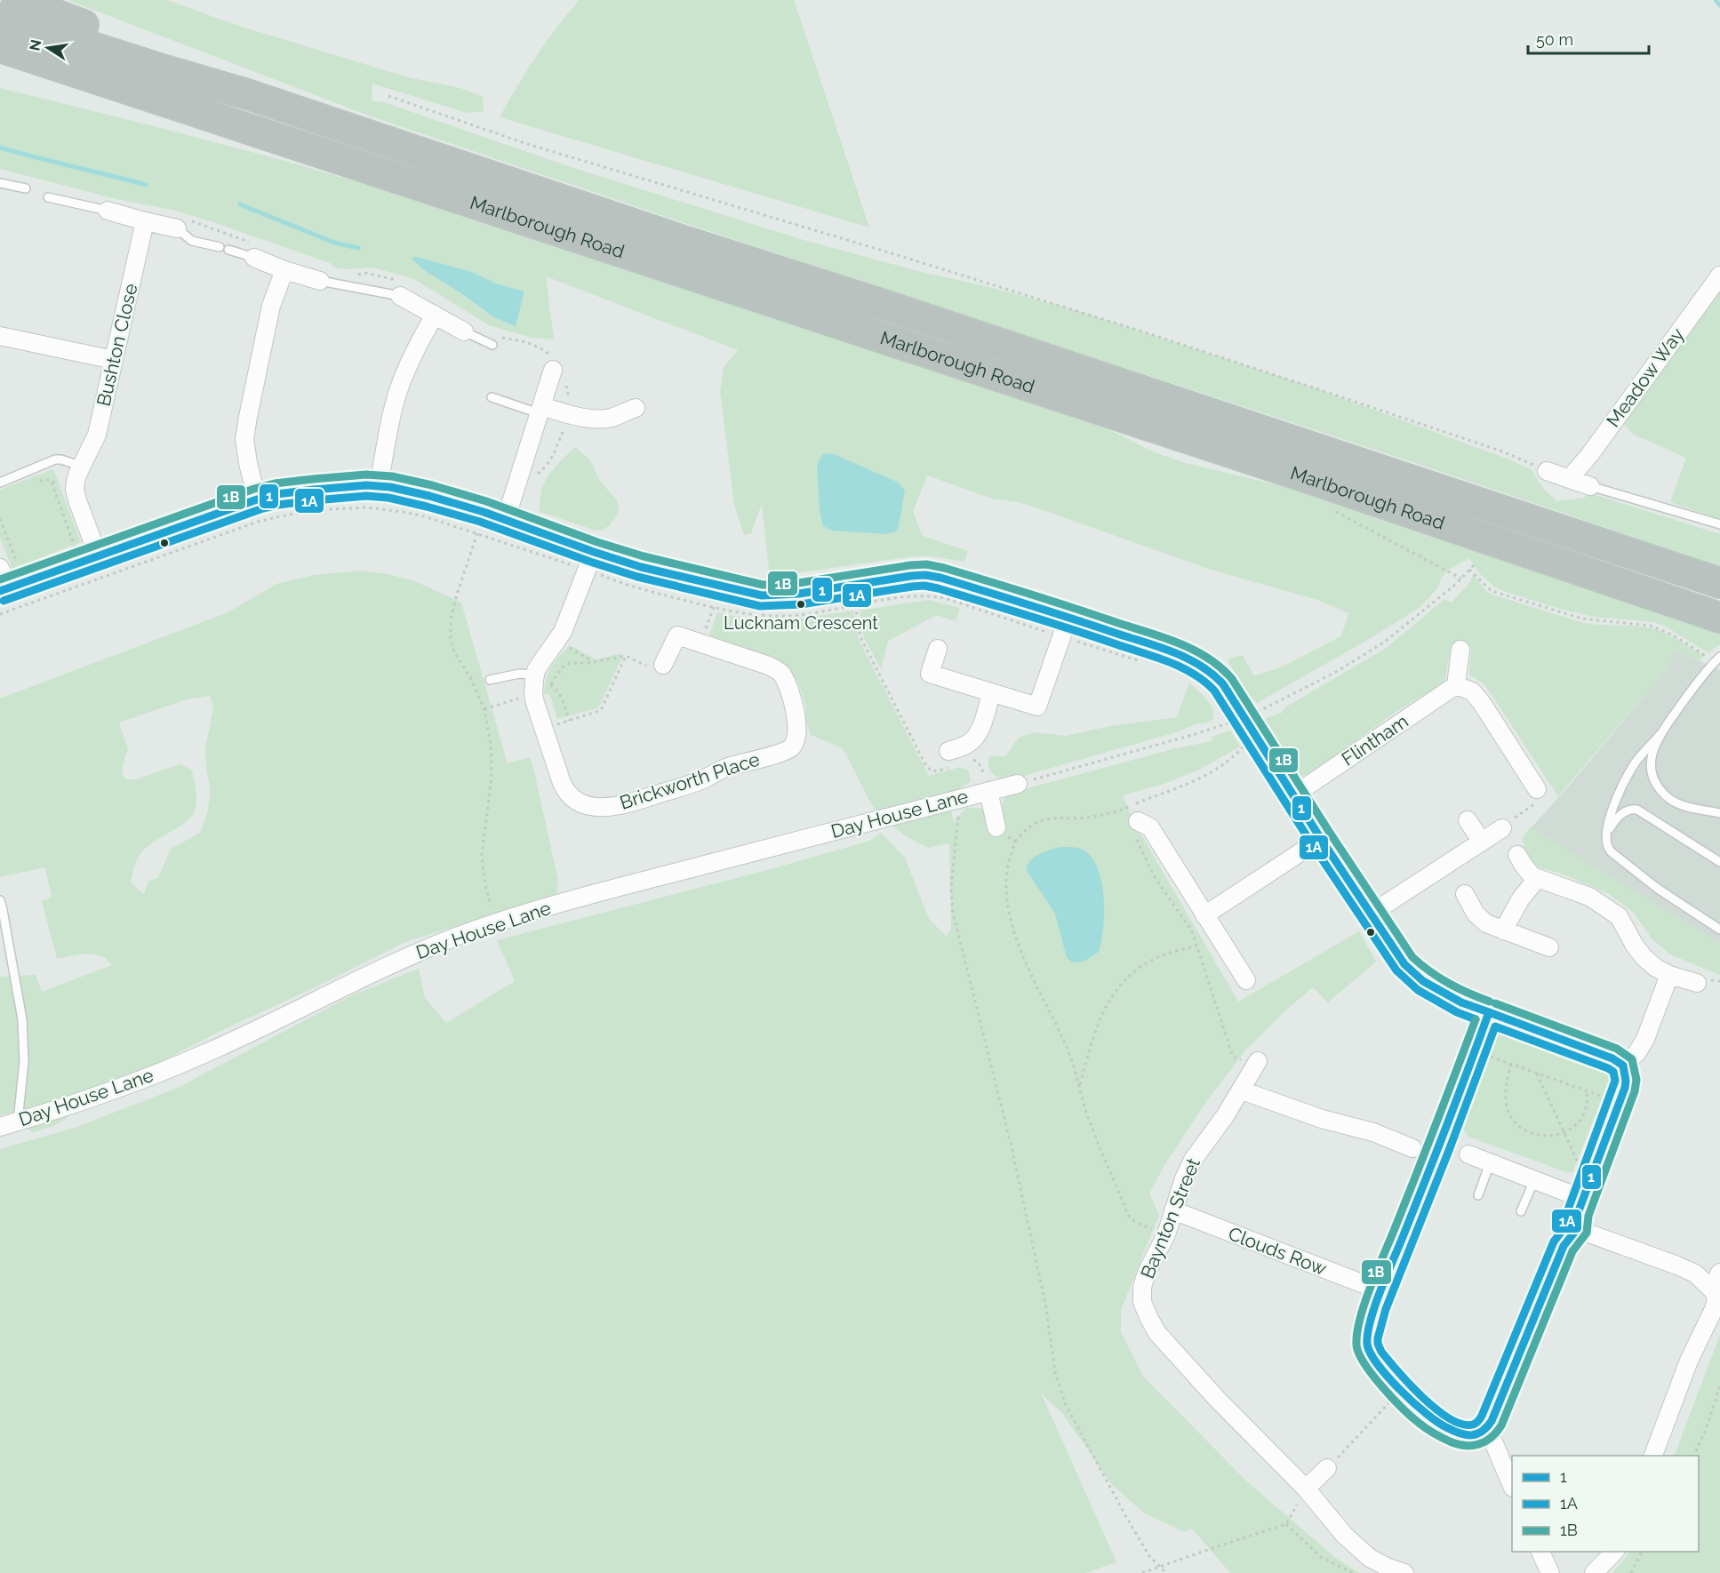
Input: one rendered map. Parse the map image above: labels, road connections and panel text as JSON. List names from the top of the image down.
{
  "streets": {
    "highway": ["Marlborough Road"],
    "street": [
      "Bushton Close",
      "Meadow Way",
      "Flintham",
      "Brickworth Place",
      "Day House Lane",
      "Baynton Street",
      "Clouds Row"
    ]
  },
  "crossings": [
    ["Baynton Street", "Clouds Row"]
  ],
  "places": ["Lucknam Crescent"],
  "lines": ["transit line 1B", "transit line 1", "transit line 1A"],
  "legend": ["1", "1A", "1B"],
  "scale_bar": "50 m",
  "north": "left"
}
